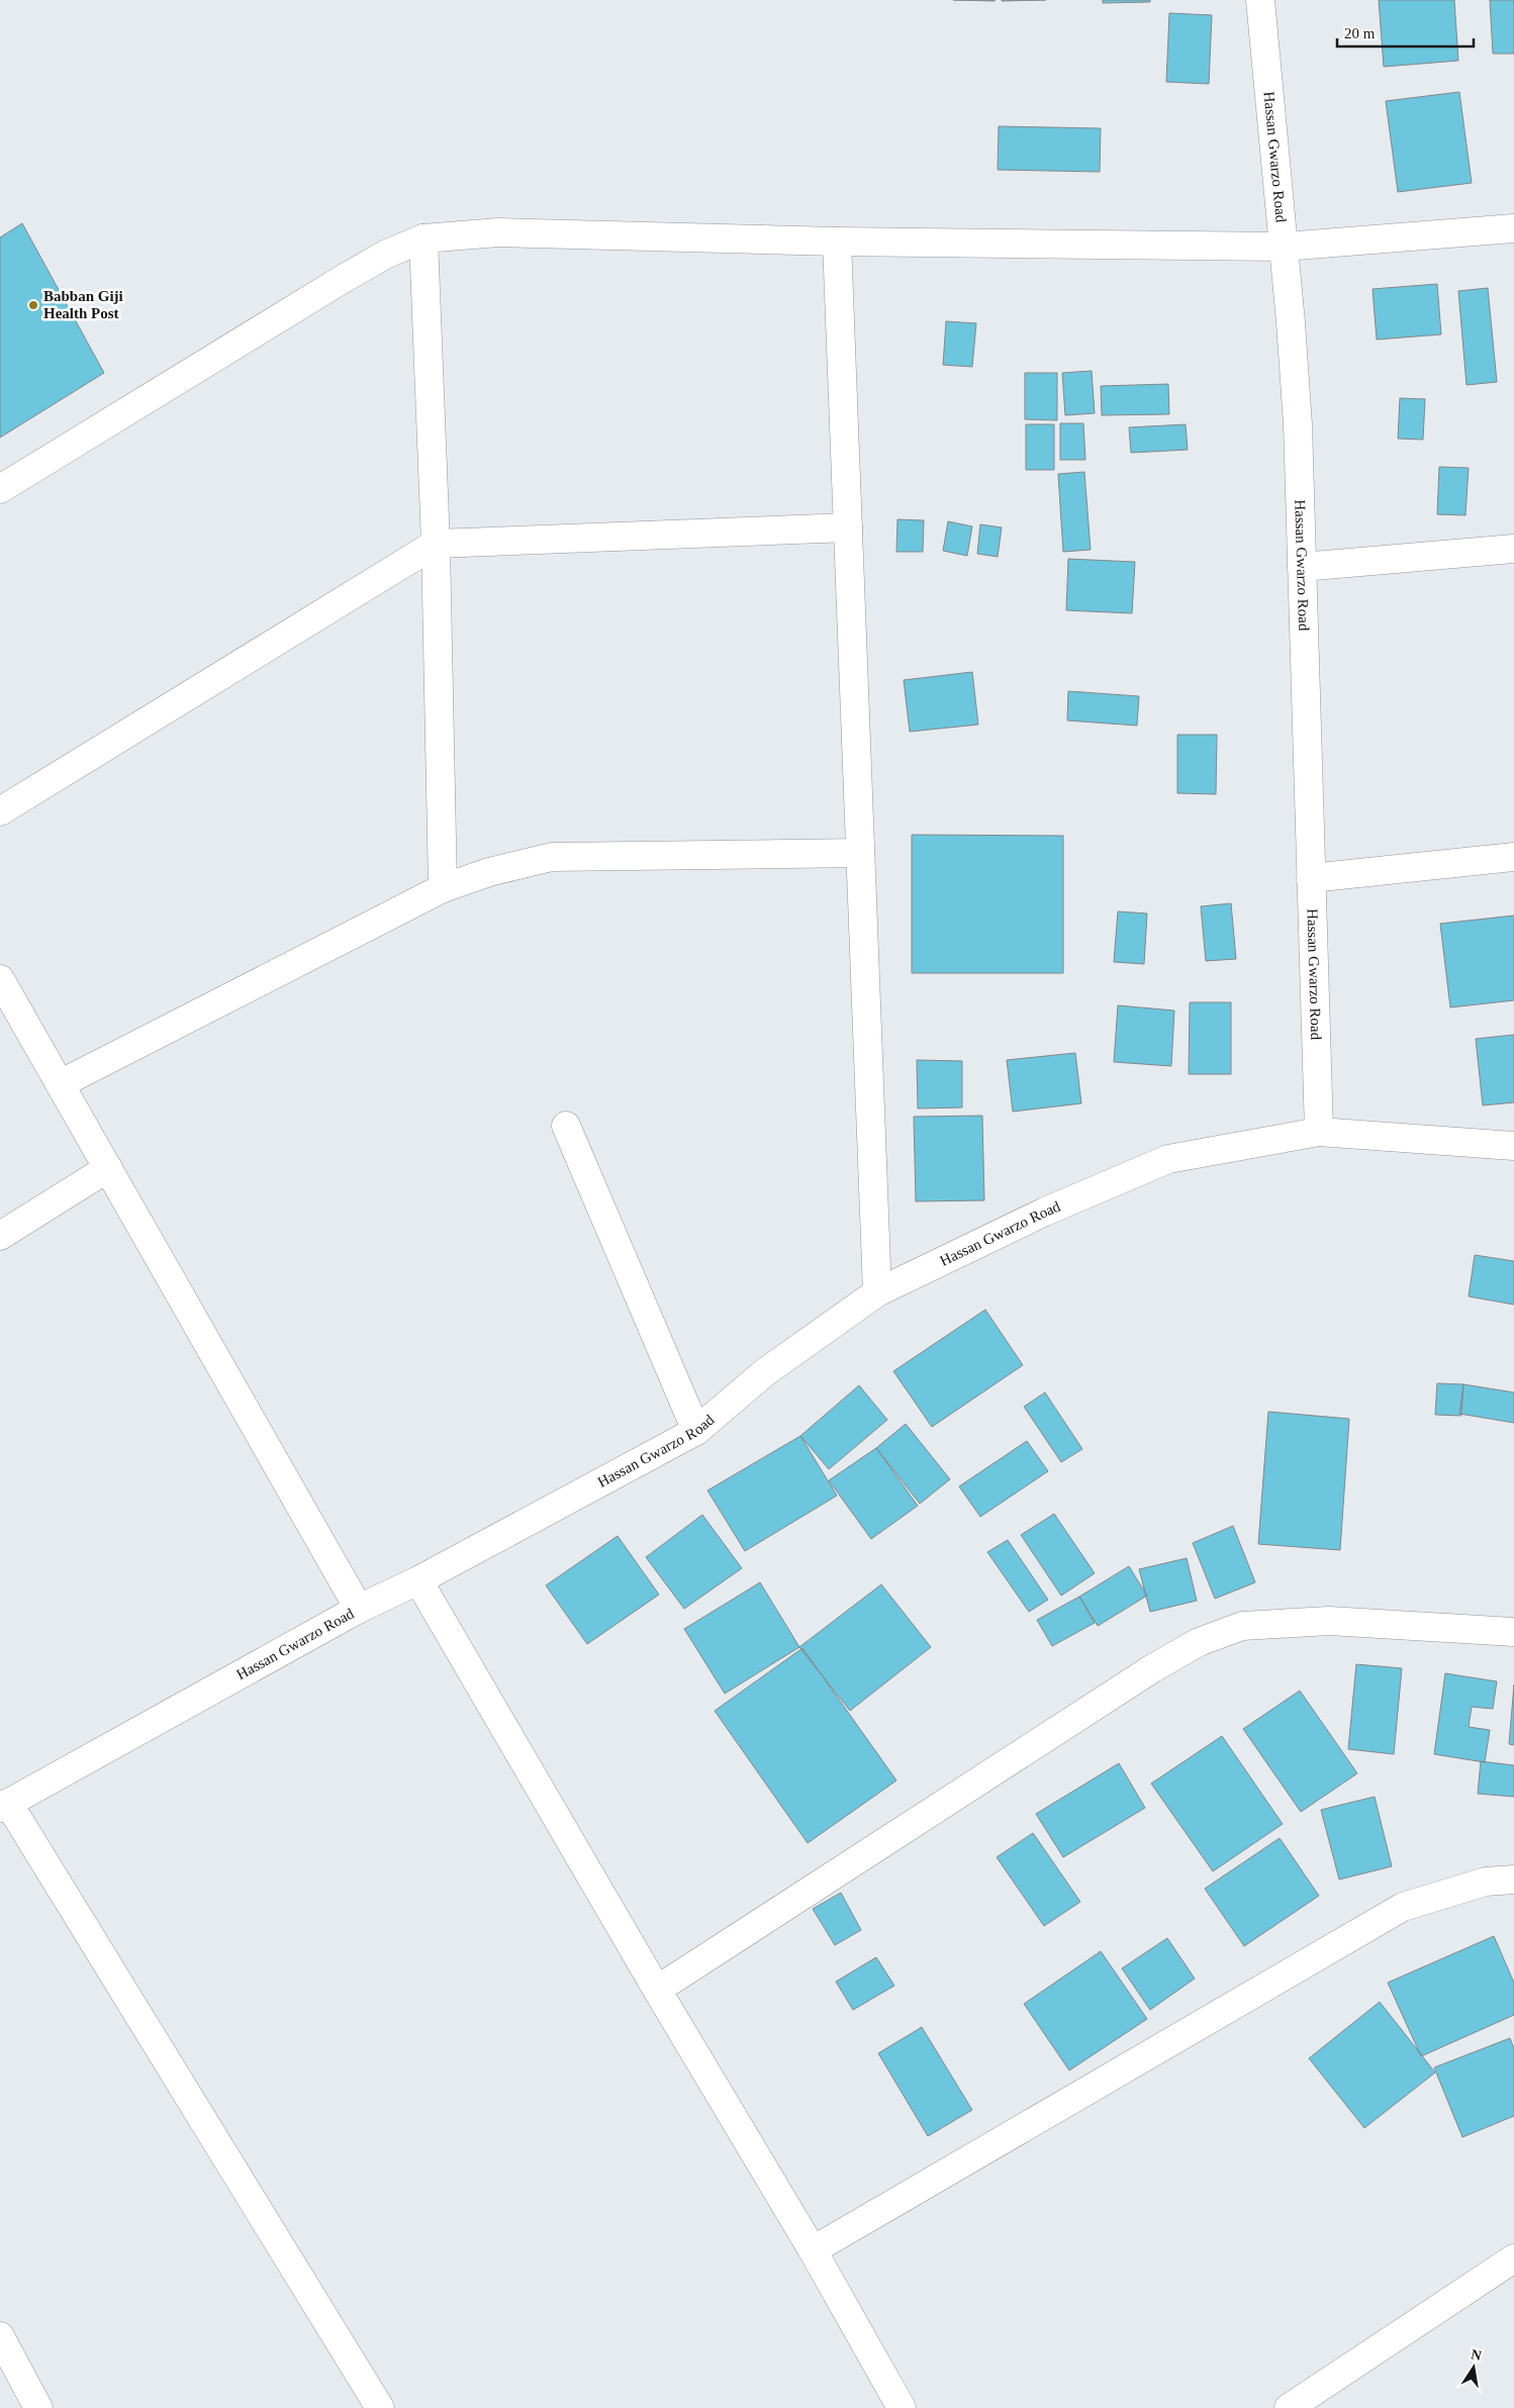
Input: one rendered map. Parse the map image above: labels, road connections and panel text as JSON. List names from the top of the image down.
{
  "streets": {
    "street": ["Hassan Gwarzo Road"]
  },
  "places": ["Babban Giji Health Post"],
  "scale_bar": "20 m",
  "north": "top"
}
